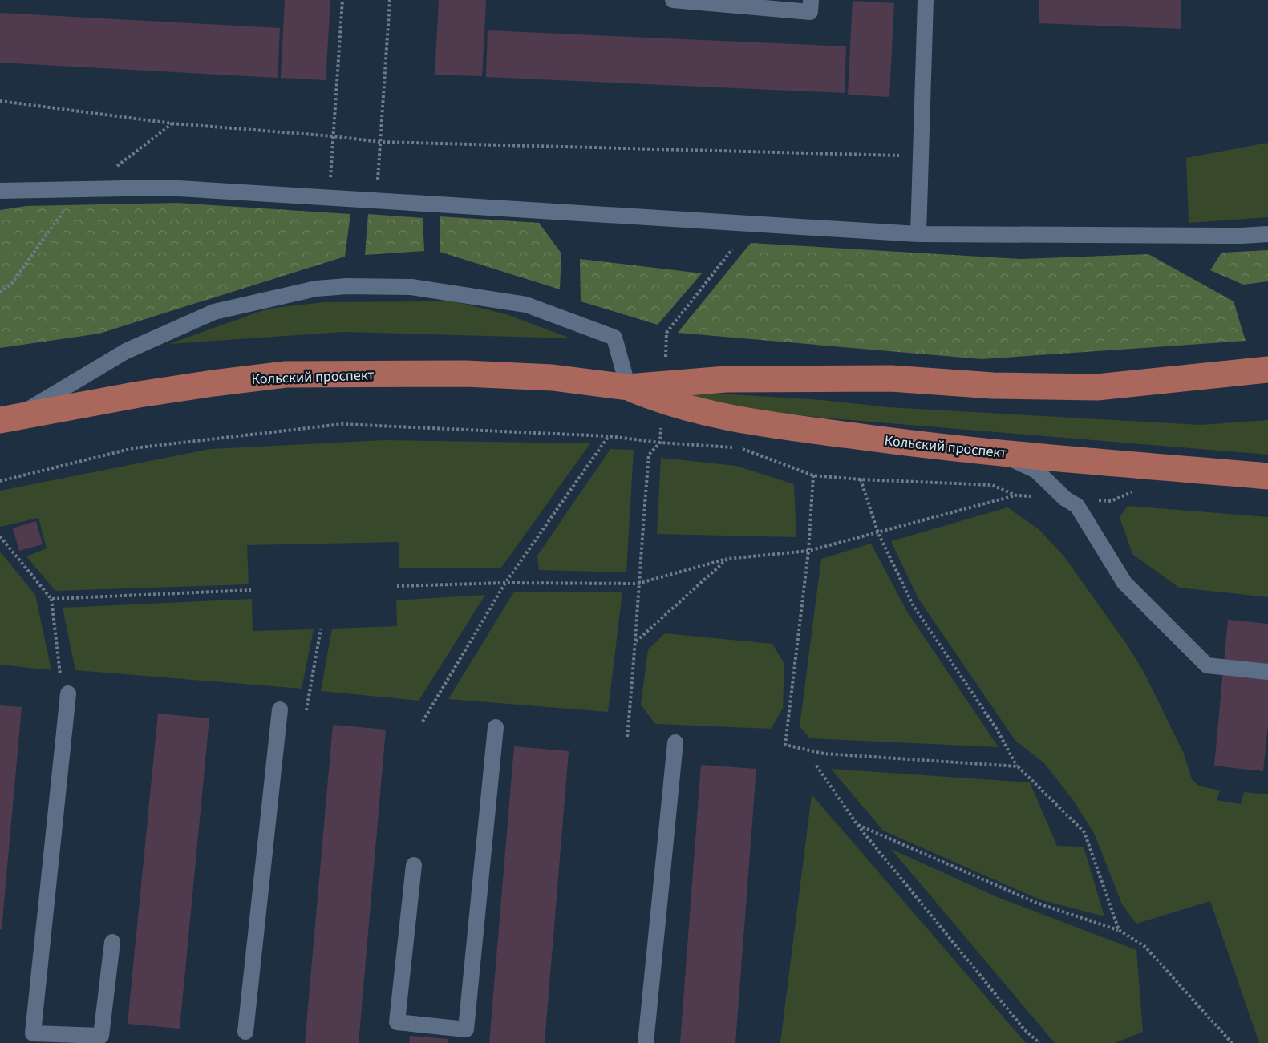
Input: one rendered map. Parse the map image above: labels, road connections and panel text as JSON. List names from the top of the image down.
{
  "streets": {
    "main road": ["Кольский проспект"]
  }
}
